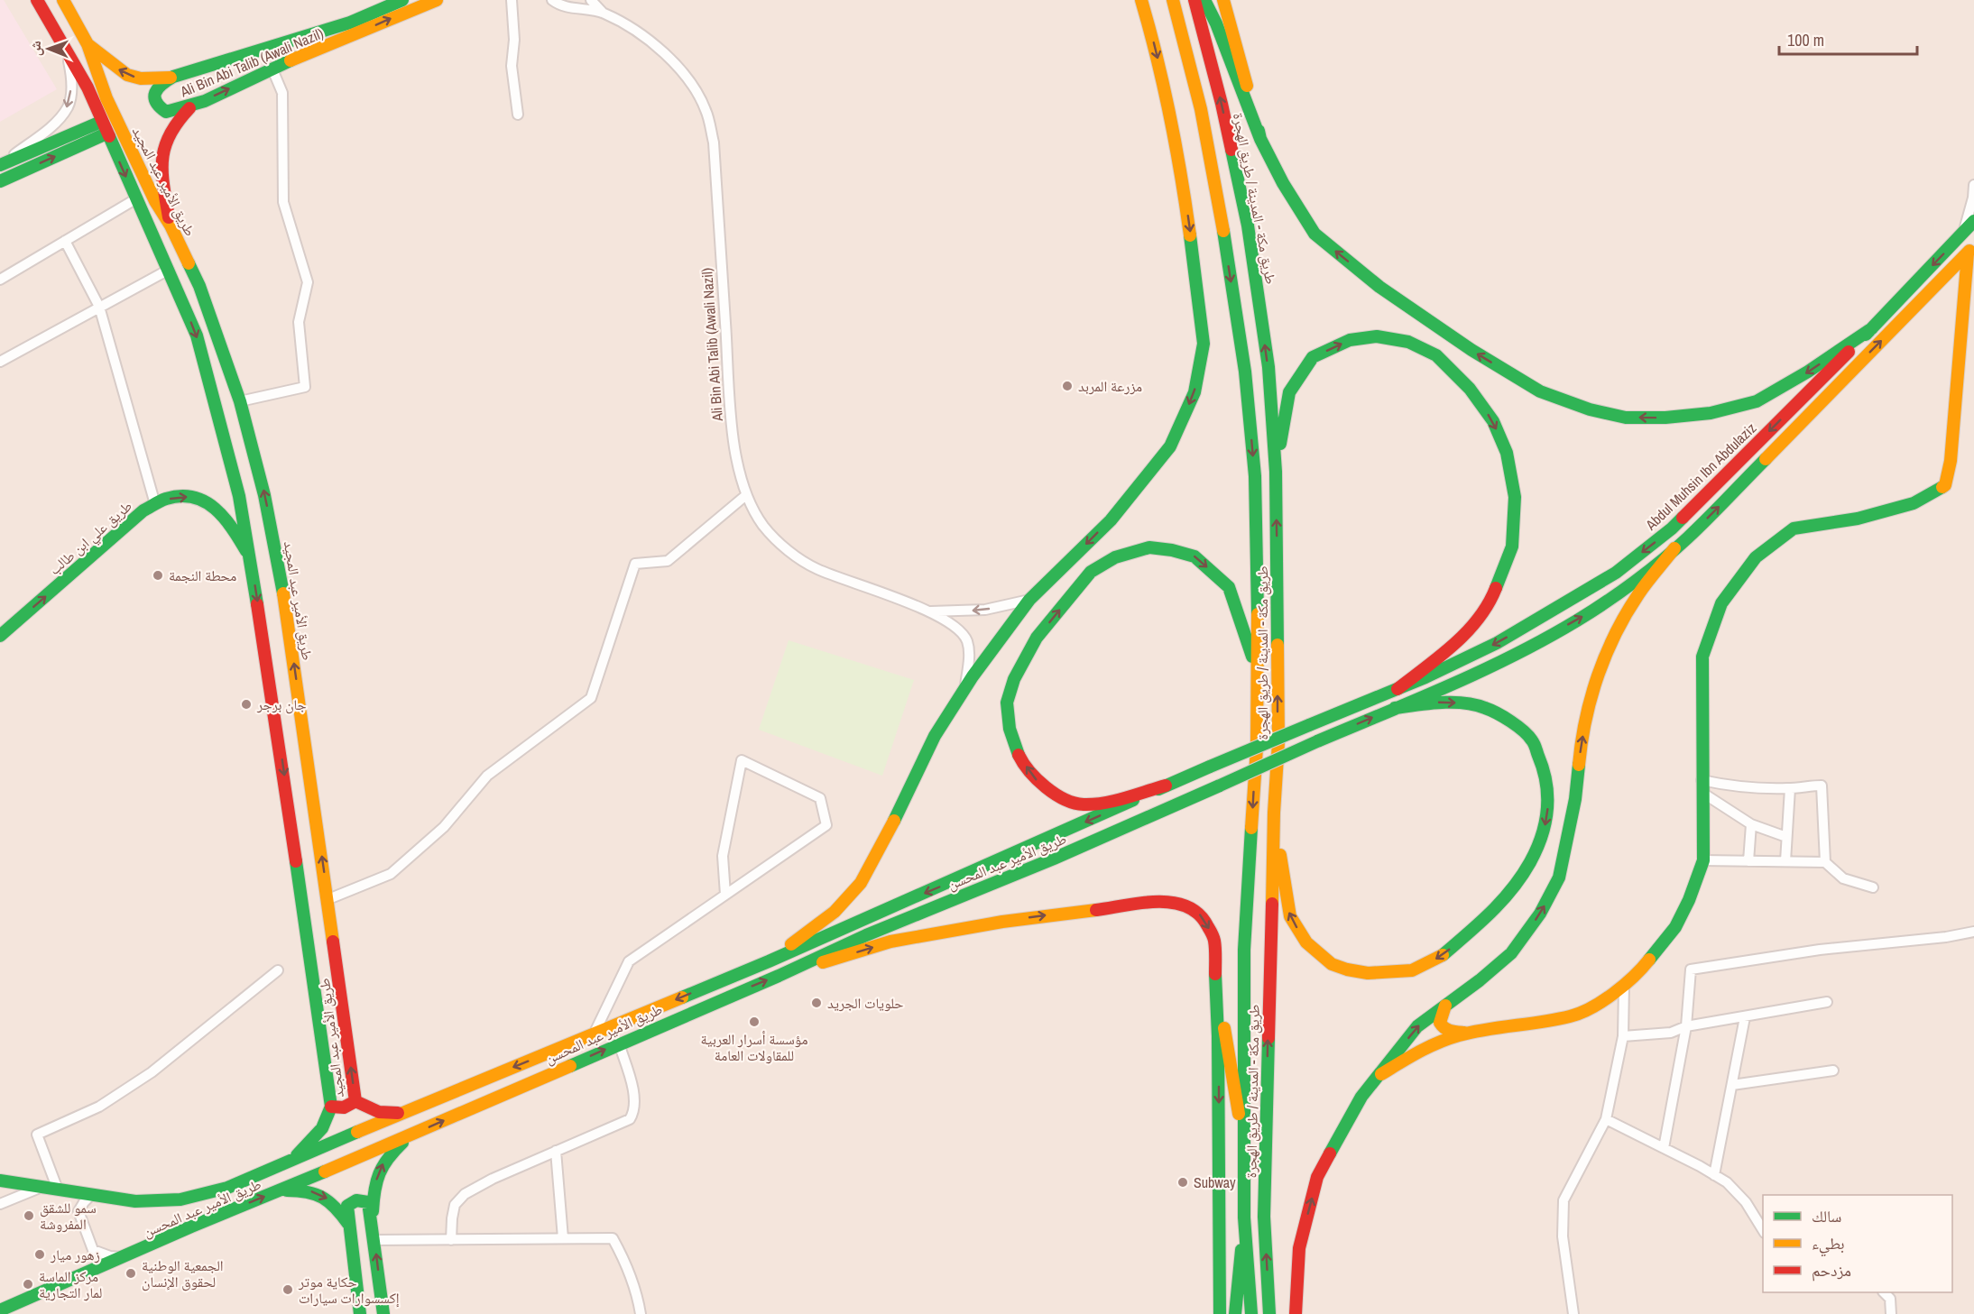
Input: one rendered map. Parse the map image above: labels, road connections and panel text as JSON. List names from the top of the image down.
{
  "streets": {
    "main road": [
      "Ali Bin Abi Talib (Awali Nazil)",
      "طريق الأمير عبد المجيد",
      "طريق مكة - المدينة / طريق الهجرة",
      "Abdul Muhsin Ibn Abdulaziz",
      "طريق علي ابن طالب",
      "طريق الأمير عبد المحسن"
    ]
  },
  "crossings": [
    ["طريق الأمير عبد المجيد", "طريق علي ابن طالب"],
    ["Abdul Muhsin Ibn Abdulaziz", "طريق الأمير عبد المحسن"]
  ],
  "places": [
    "مزرعة المربد",
    "محطة النجمة",
    "جان برجر",
    "حلويات الجريد",
    "مؤسسة أسرار العربية للمقاولات العامة",
    "Subway",
    "سمو للشقق المفروشة",
    "زهور ميار",
    "الجمعية الوطنية لحقوق الإنسان",
    "مركز الماسة لمار التجارية",
    "حكاية موتر إكسسوارات سيارات"
  ],
  "legend": ["سالك", "بطيء", "مزدحم"],
  "scale_bar": "100 m",
  "north": "left"
}
